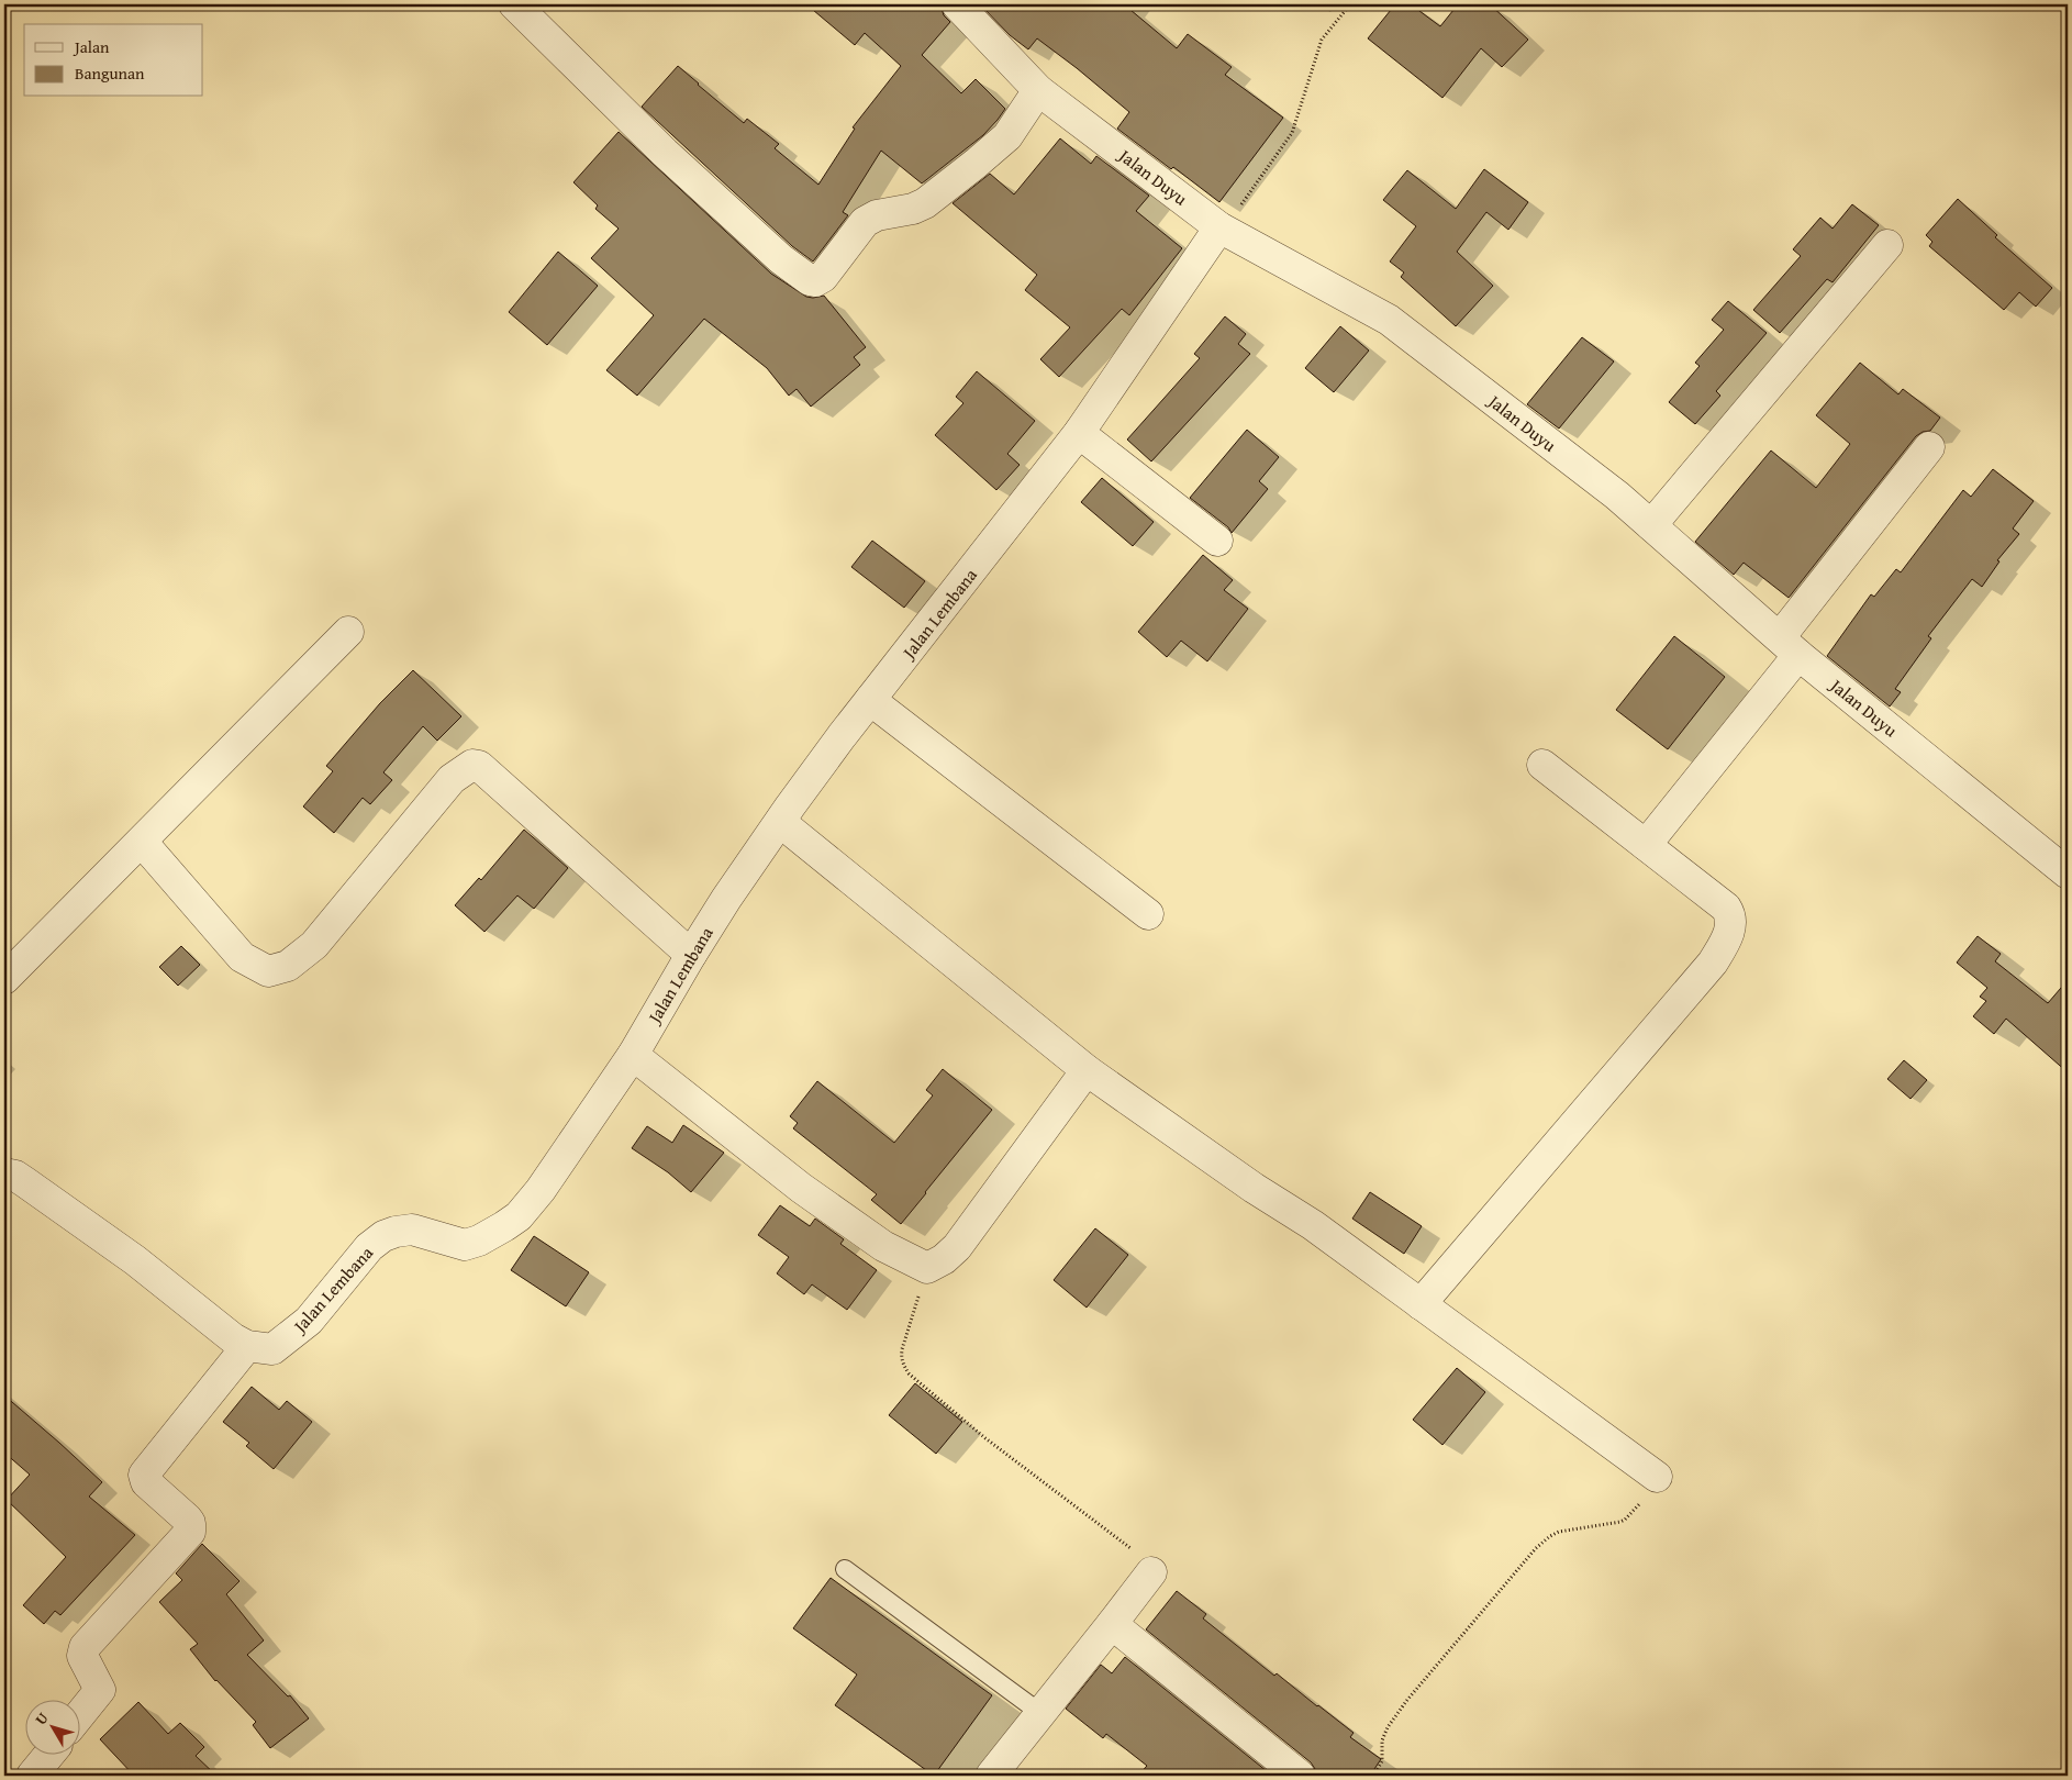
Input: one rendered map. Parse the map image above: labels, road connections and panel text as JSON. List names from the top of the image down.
{
  "streets": {
    "street": ["Jalan Duyu", "Jalan Lembana"]
  },
  "crossings": [
    ["Jalan Duyu", "Jalan Lembana"]
  ],
  "legend": ["Jalan", "Bangunan"],
  "north": "top left"
}
